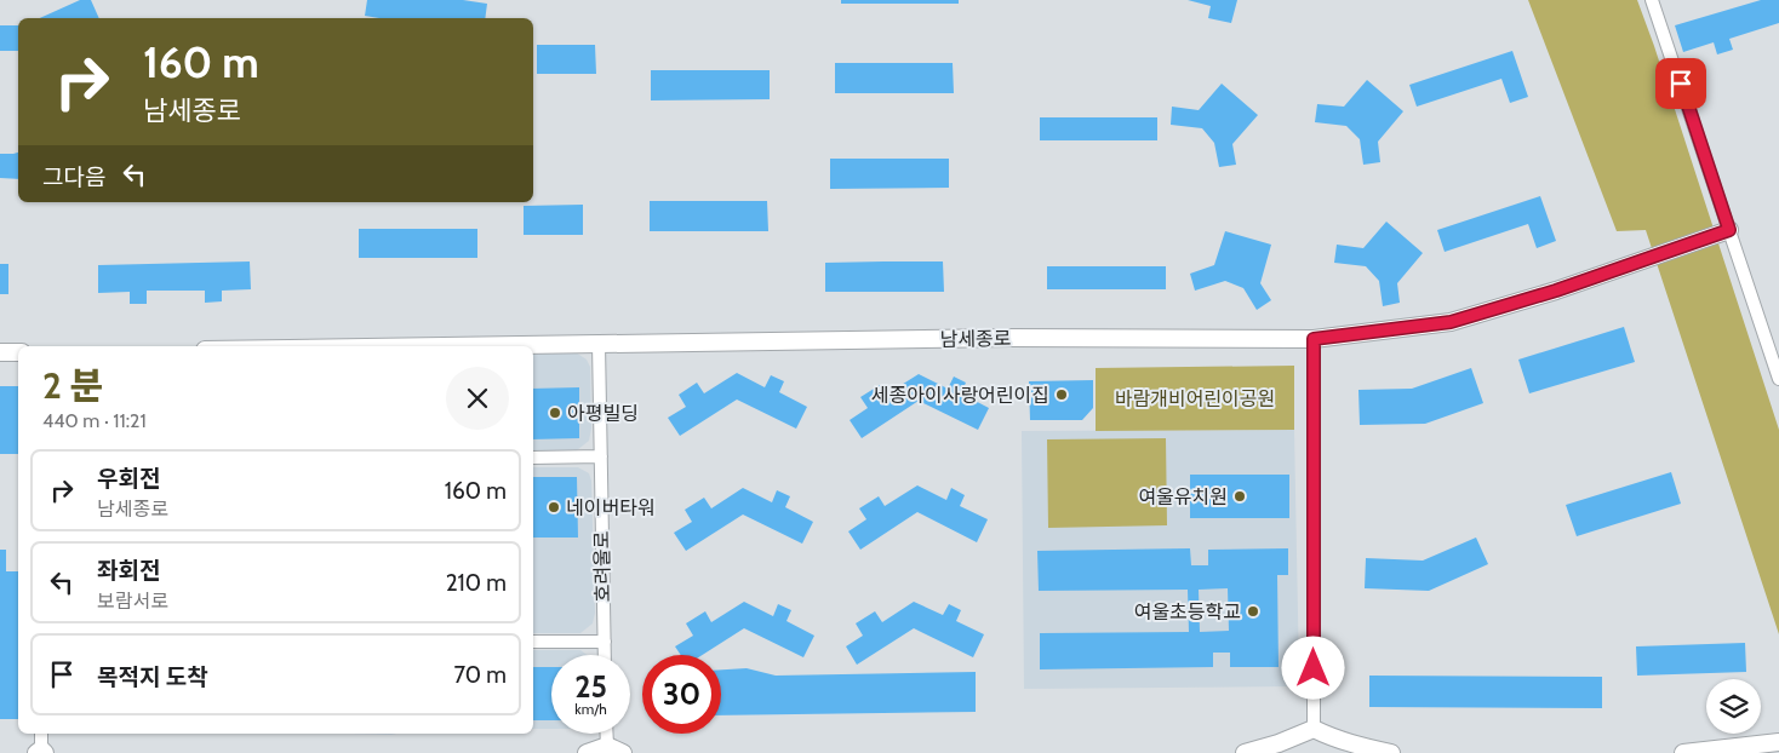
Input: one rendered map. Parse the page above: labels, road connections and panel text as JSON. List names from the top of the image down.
{
  "streets": {
    "street": ["남세종로", "호려울로"]
  },
  "crossings": [
    ["남세종로", "호려울로"]
  ],
  "parks": ["바람개비어린이공원"],
  "places": [
    "세종아이사랑어린이집",
    "아평빌딩",
    "여울유치원",
    "네이버타워",
    "여울초등학교"
  ],
  "page": {
    "turn": ["160 m", "남세종로"],
    "then": "그다음",
    "heading": ["2 분", "440 m · 11:21"],
    "list": [
      {
        "name": "우회전",
        "note": "남세종로",
        "value": "160 m"
      },
      {
        "name": "좌회전",
        "note": "보람서로",
        "value": "210 m"
      },
      {
        "name": "목적지 도착",
        "value": "70 m"
      }
    ],
    "speed": "25 km/h",
    "limit": "30"
  }
}
